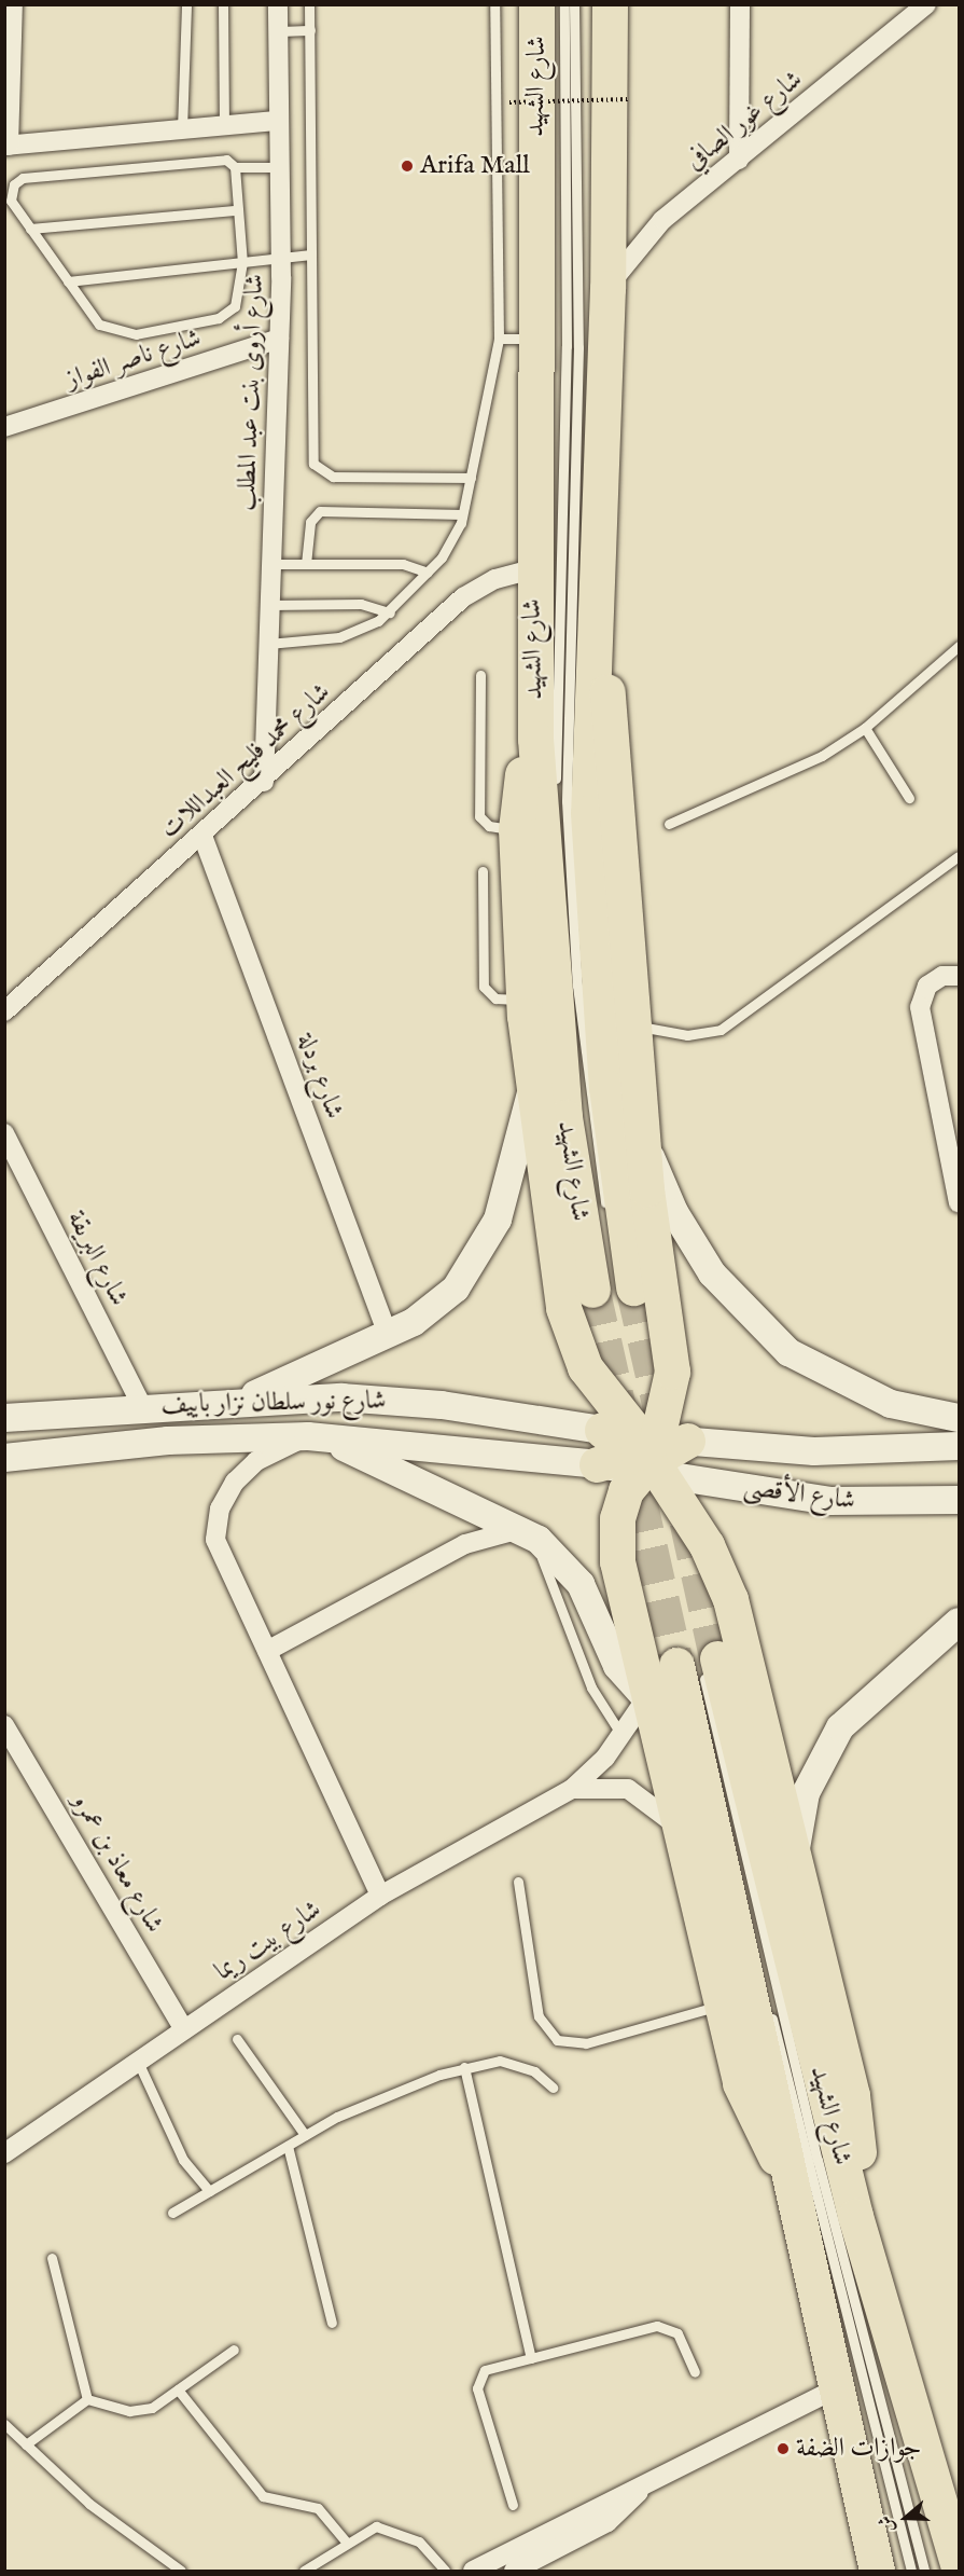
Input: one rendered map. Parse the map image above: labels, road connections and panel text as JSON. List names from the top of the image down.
{
  "streets": {
    "highway": ["شارع الشهيد"],
    "main road": ["شارع نور سلطان نزار باييف", "شارع الأقصى"],
    "street": [
      "شارع غور الصافي",
      "شارع ناصر الفواز",
      "شارع أروى بنت عبد المطلب",
      "شارع محمد فليح العبداللات",
      "شارع بردلة",
      "شارع البريقة",
      "شارع معاذ بن عمرو",
      "شارع بيت ريما"
    ]
  },
  "crossings": [
    ["شارع الشهيد", "شارع غور الصافي"],
    ["شارع الشهيد", "شارع محمد فليح العبداللات"],
    ["شارع ناصر الفواز", "شارع أروى بنت عبد المطلب"],
    ["شارع أروى بنت عبد المطلب", "شارع محمد فليح العبداللات"],
    ["شارع محمد فليح العبداللات", "شارع بردلة"],
    ["شارع البريقة", "شارع نور سلطان نزار باييف"],
    ["شارع نور سلطان نزار باييف", "شارع الأقصى"],
    ["شارع معاذ بن عمرو", "شارع بيت ريما"]
  ],
  "places": ["Arifa Mall", "جوازات الضفة"],
  "north": "left"
}
